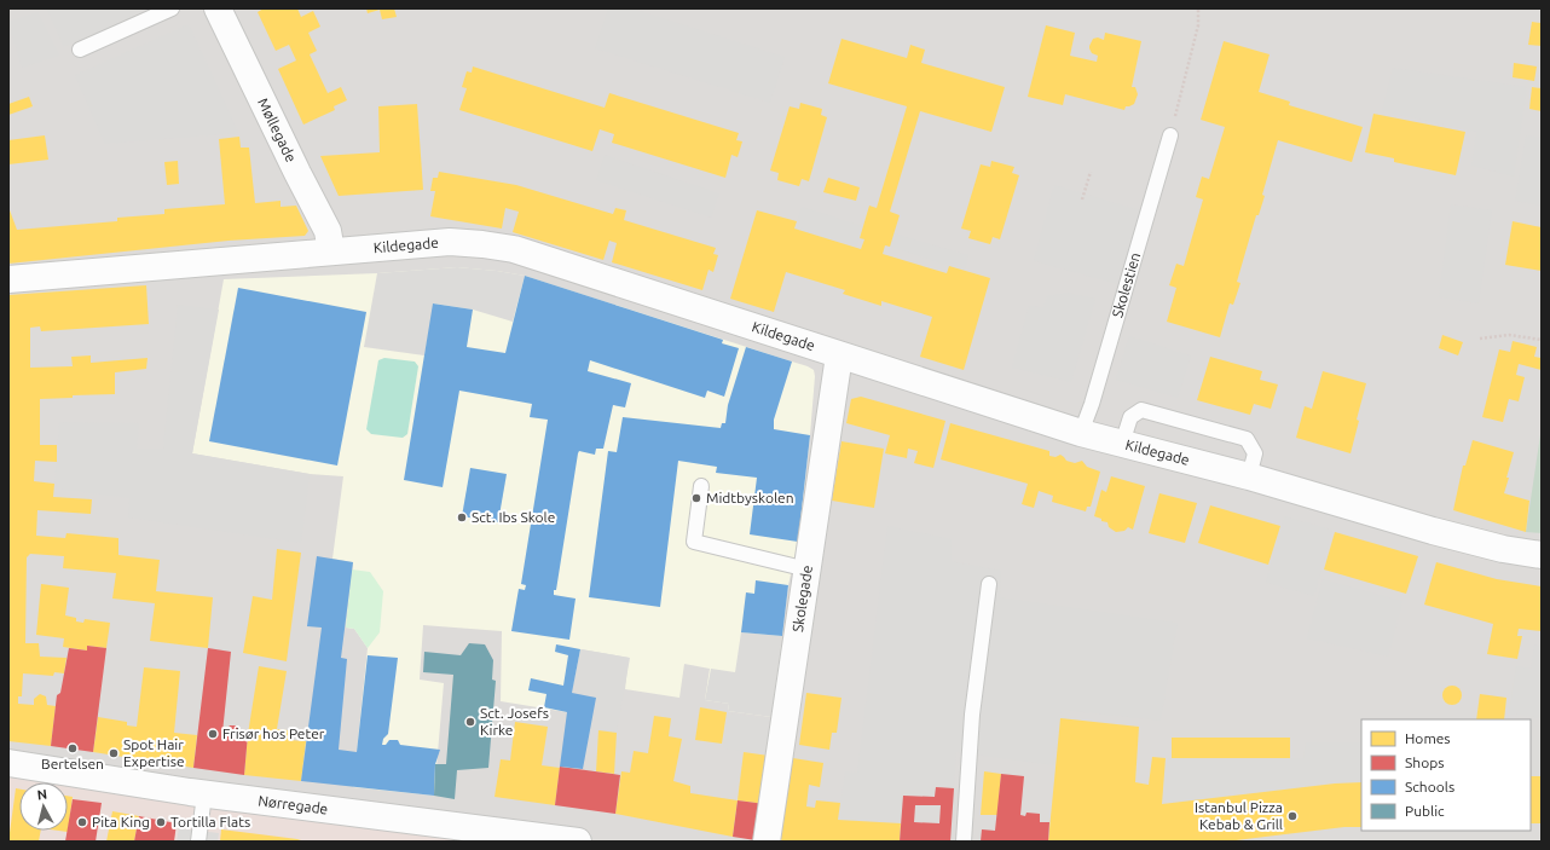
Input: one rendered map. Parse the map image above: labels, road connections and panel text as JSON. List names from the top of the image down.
{
  "streets": {
    "street": [
      "Møllegade",
      "Kildegade",
      "Skolegade",
      "Nørregade"
    ],
    "lane": ["Skolestien"]
  },
  "crossings": [
    ["Møllegade", "Kildegade"],
    ["Kildegade", "Skolestien"],
    ["Kildegade", "Skolegade"]
  ],
  "places": [
    "Midtbyskolen",
    "Sct. Ibs Skole",
    "Sct. Josefs Kirke",
    "Frisør hos Peter",
    "Bertelsen",
    "Spot Hair Expertise",
    "Istanbul Pizza Kebab & Grill",
    "Pita King",
    "Tortilla Flats"
  ],
  "legend": [
    "Homes",
    "Shops",
    "Schools",
    "Public"
  ],
  "north": "top"
}
